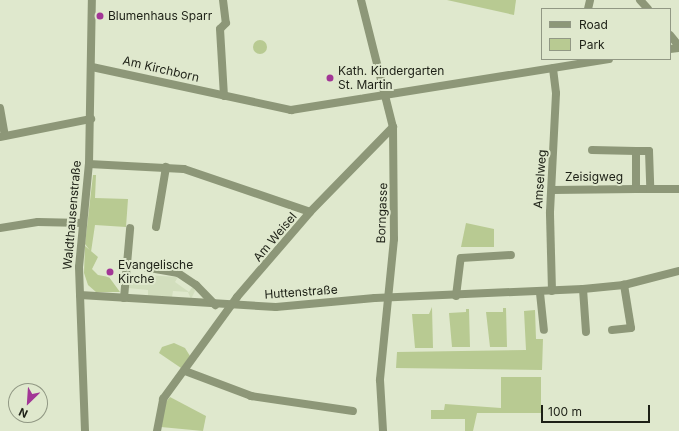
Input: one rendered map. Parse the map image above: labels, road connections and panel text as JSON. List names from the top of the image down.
{
  "streets": {
    "street": [
      "Am Kirchborn",
      "Zeisigweg",
      "Amselweg",
      "Borngasse",
      "Waldthausenstraße",
      "Am Weisel",
      "Huttenstraße"
    ]
  },
  "crossings": [
    ["Am Kirchborn", "Amselweg"],
    ["Am Kirchborn", "Borngasse"],
    ["Am Kirchborn", "Waldthausenstraße"],
    ["Zeisigweg", "Amselweg"],
    ["Amselweg", "Huttenstraße"],
    ["Borngasse", "Am Weisel"],
    ["Borngasse", "Huttenstraße"],
    ["Waldthausenstraße", "Huttenstraße"],
    ["Am Weisel", "Huttenstraße"]
  ],
  "places": ["Blumenhaus Sparr", "Kath. Kindergarten St. Martin", "Evangelische Kirche"],
  "legend": ["Road", "Park"],
  "scale_bar": "100 m",
  "north": "bottom left"
}
